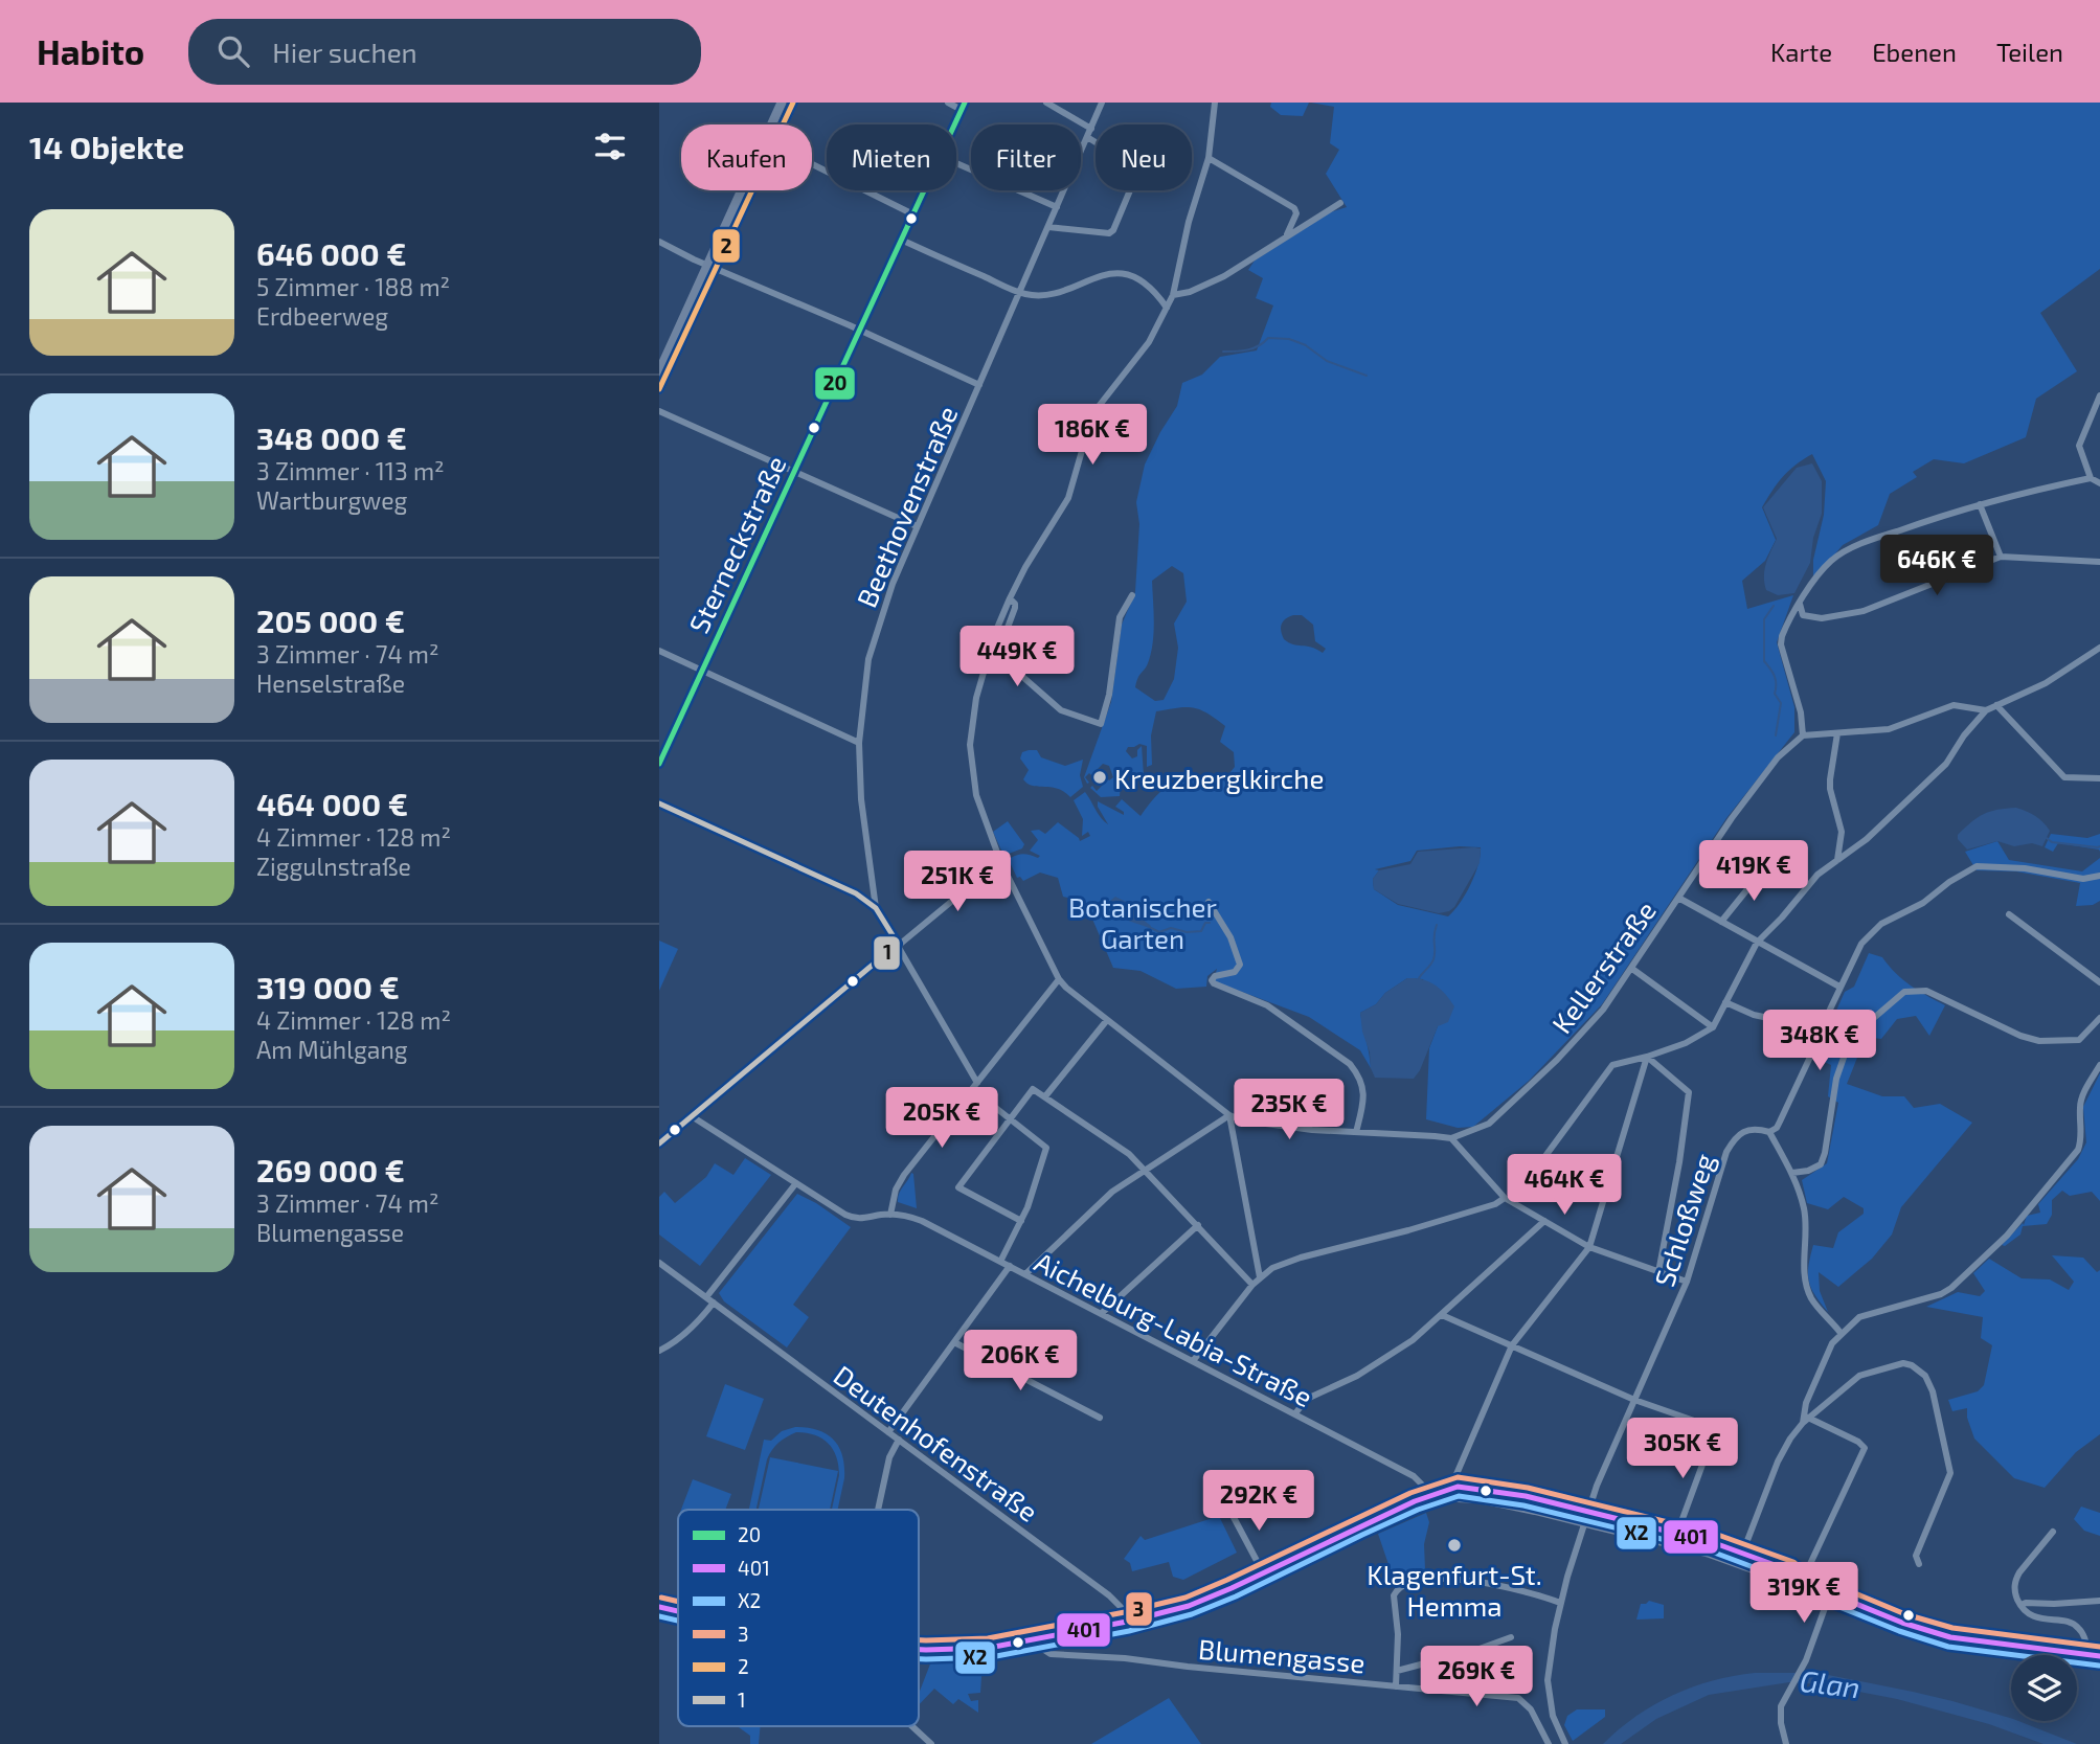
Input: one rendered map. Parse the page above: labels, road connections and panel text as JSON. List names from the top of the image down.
{
  "streets": {
    "street": [
      "Beethovenstraße",
      "Sterneckstraße",
      "Kellerstraße",
      "Schloßweg",
      "Aichelburg-Labia-Straße",
      "Deutenhofenstraße",
      "Blumengasse"
    ]
  },
  "water": ["Glan"],
  "parks": ["Botanischer Garten"],
  "places": ["Kreuzberglkirche", "Klagenfurt-St. Hemma"],
  "lines": [
    "transit line 20",
    "transit line 2",
    "transit line 1",
    "transit line 3",
    "transit line 401",
    "transit line X2"
  ],
  "legend": [
    "20",
    "401",
    "X2",
    "3",
    "2",
    "1"
  ],
  "page": {
    "header": "Habito",
    "search": "Hier suchen",
    "nav": ["Karte", "Ebenen", "Teilen"],
    "heading": "14 Objekte",
    "chip": [
      "Kaufen",
      "Mieten",
      "Filter",
      "Neu"
    ],
    "list": [
      {
        "name": "646 000 €",
        "note": "5 Zimmer · 188 m² · Erdbeerweg"
      },
      {
        "name": "348 000 €",
        "note": "3 Zimmer · 113 m² · Wartburgweg"
      },
      {
        "name": "205 000 €",
        "note": "3 Zimmer · 74 m² · Henselstraße"
      },
      {
        "name": "464 000 €",
        "note": "4 Zimmer · 128 m² · Ziggulnstraße"
      },
      {
        "name": "319 000 €",
        "note": "4 Zimmer · 128 m² · Am Mühlgang"
      },
      {
        "name": "269 000 €",
        "note": "3 Zimmer · 74 m² · Blumengasse"
      }
    ],
    "price": [
      "186K €",
      "646K €",
      "449K €",
      "419K €",
      "251K €",
      "348K €",
      "235K €",
      "205K €",
      "464K €",
      "206K €",
      "305K €",
      "292K €",
      "319K €",
      "269K €"
    ]
  }
}
